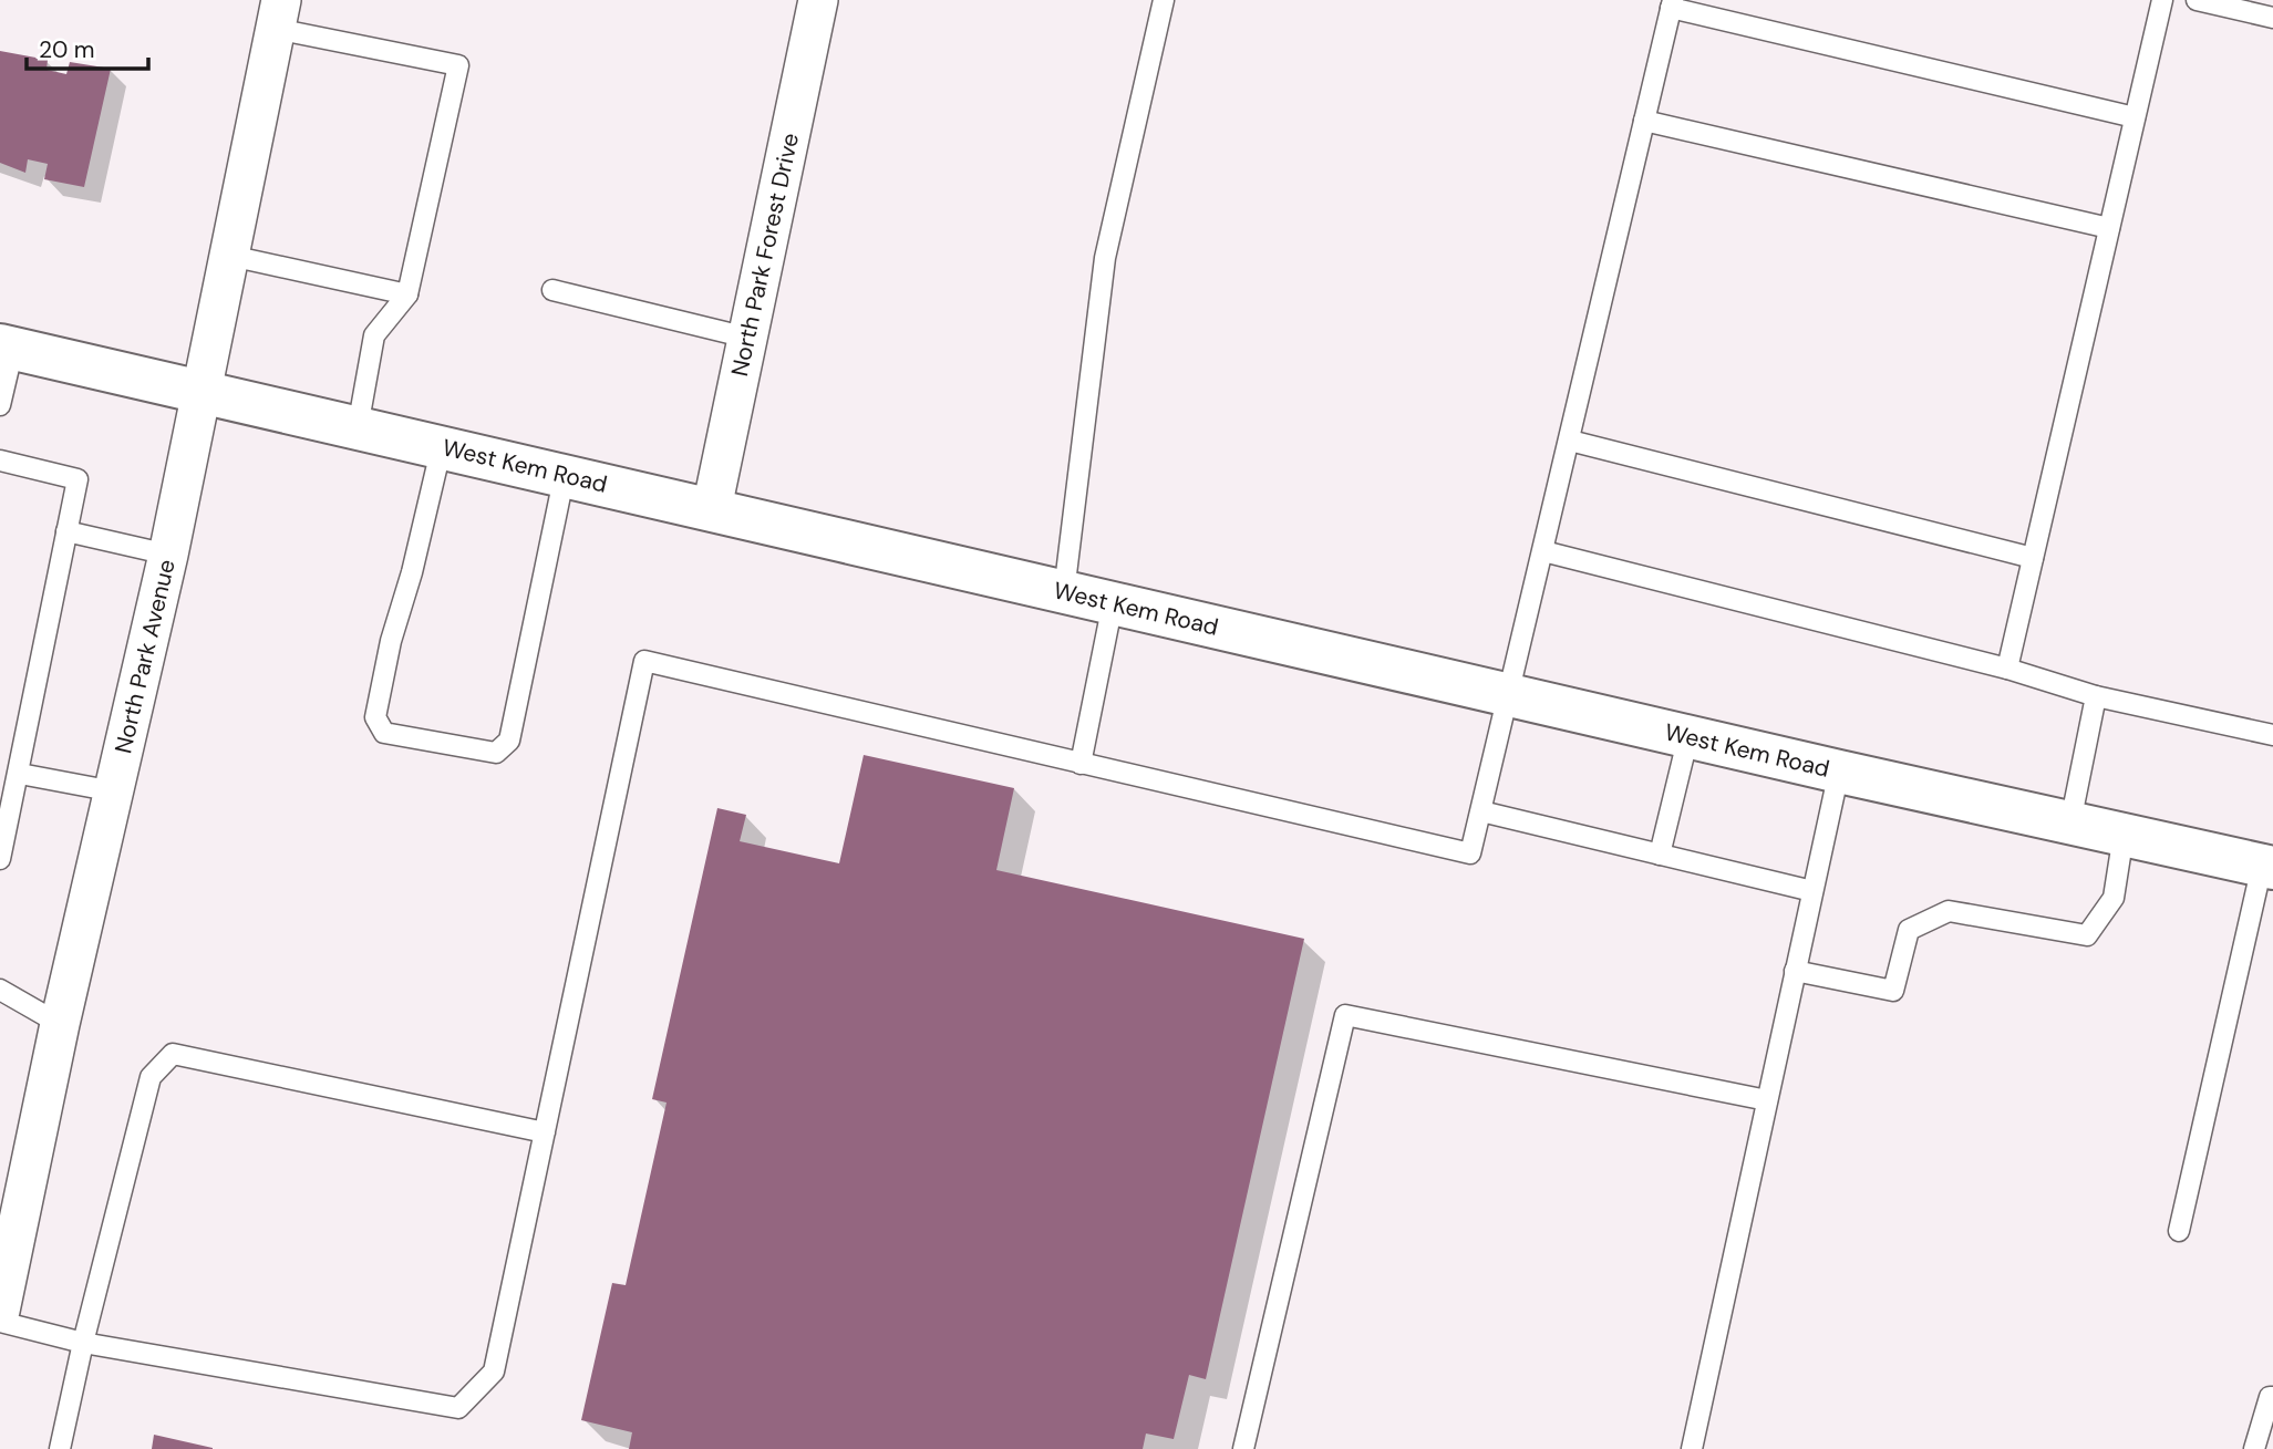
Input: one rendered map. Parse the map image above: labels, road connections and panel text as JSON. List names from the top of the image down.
{
  "streets": {
    "street": ["North Park Forest Drive", "West Kem Road", "North Park Avenue"]
  },
  "crossings": [
    ["North Park Forest Drive", "West Kem Road"],
    ["West Kem Road", "North Park Avenue"]
  ],
  "scale_bar": "20 m"
}
